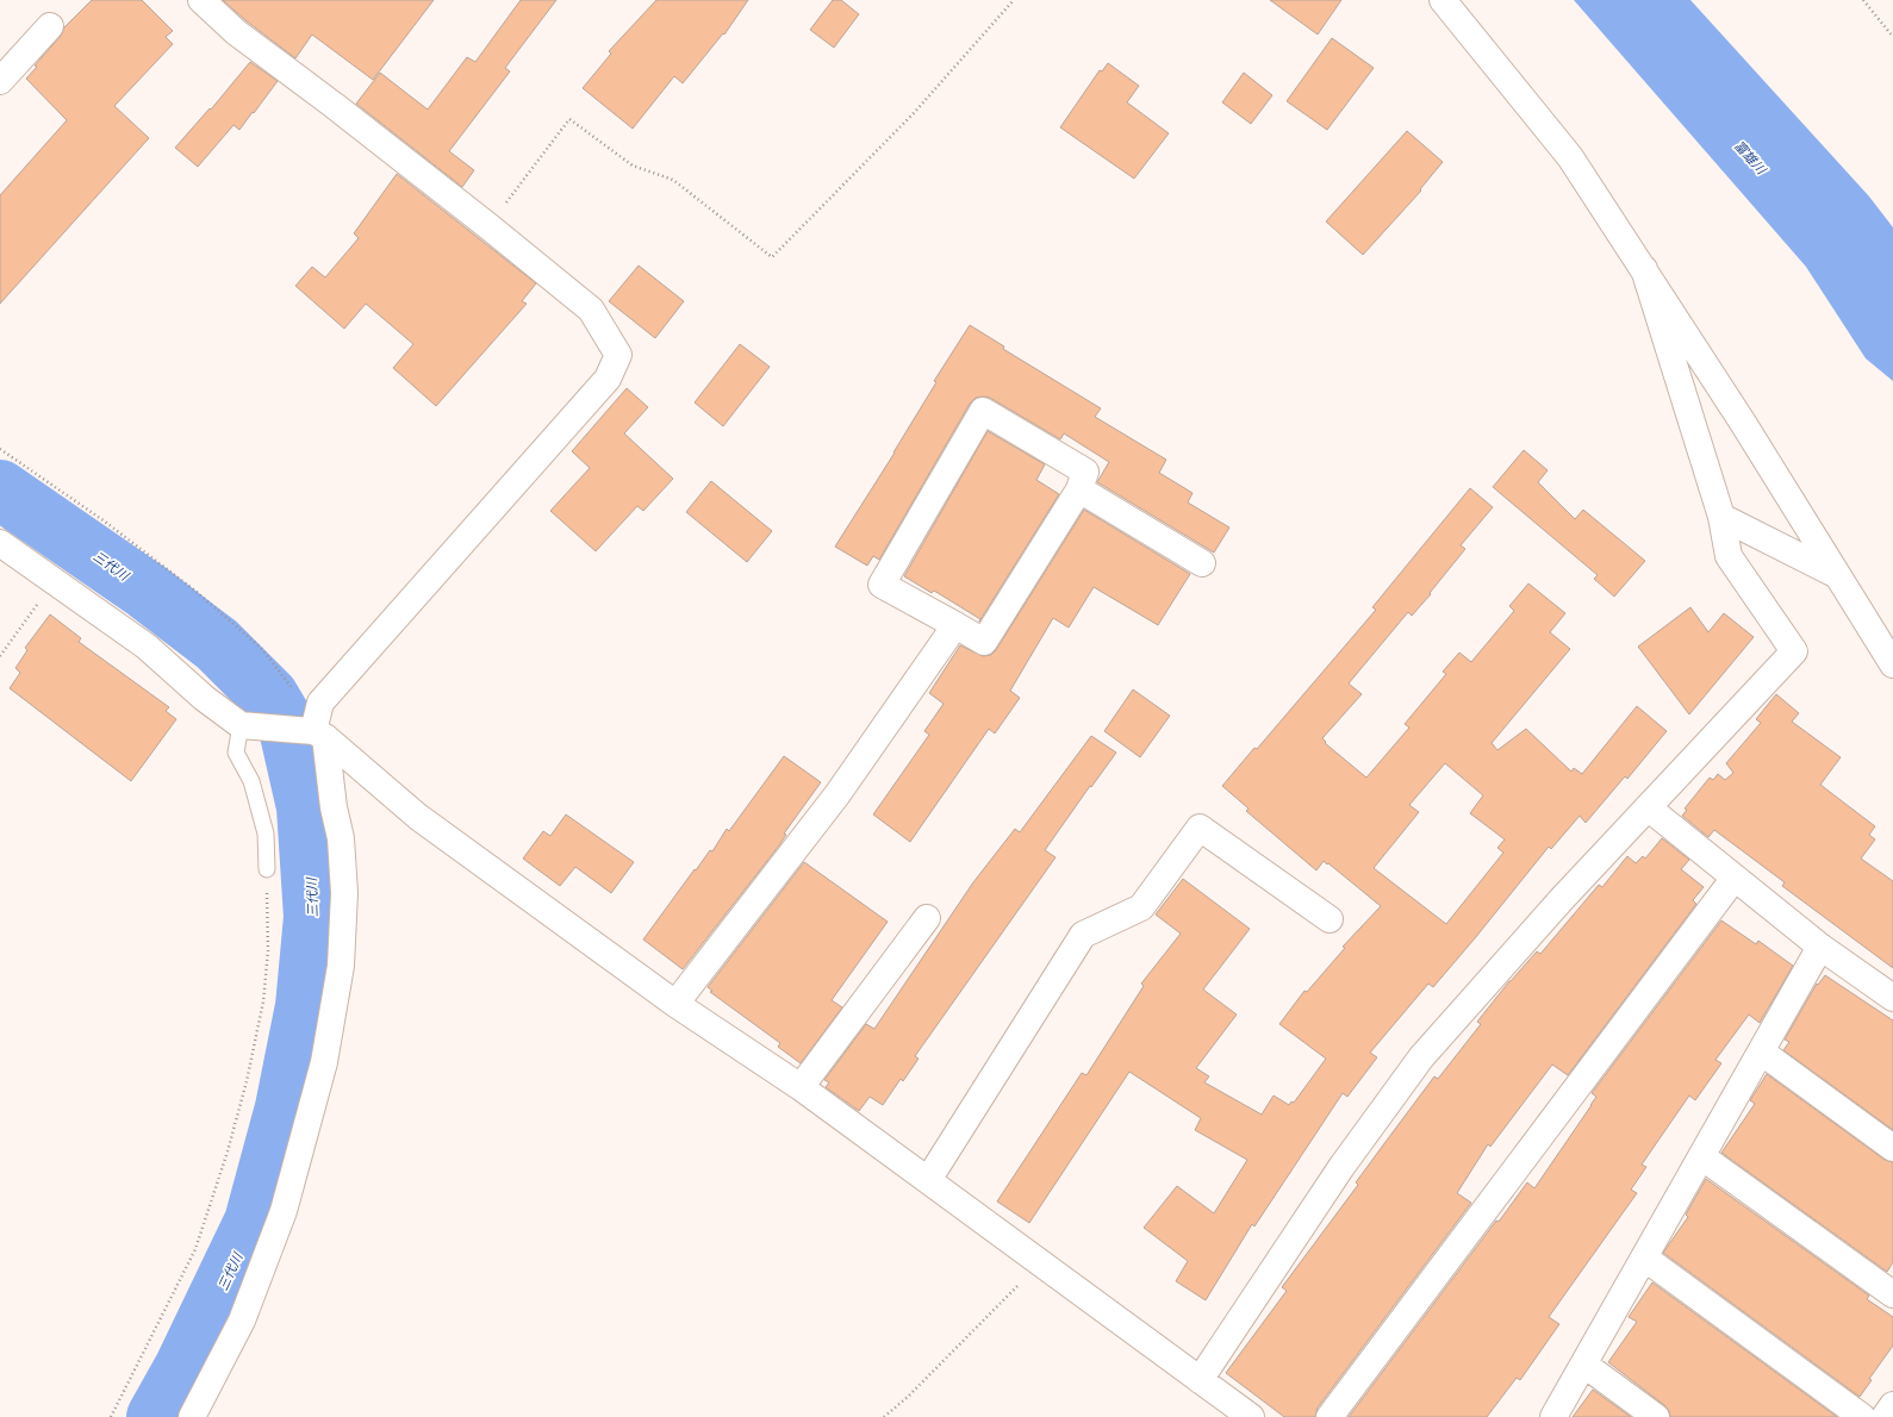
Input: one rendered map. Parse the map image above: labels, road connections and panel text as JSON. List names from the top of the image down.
{
  "water": ["富雄川", "三代川"]
}
